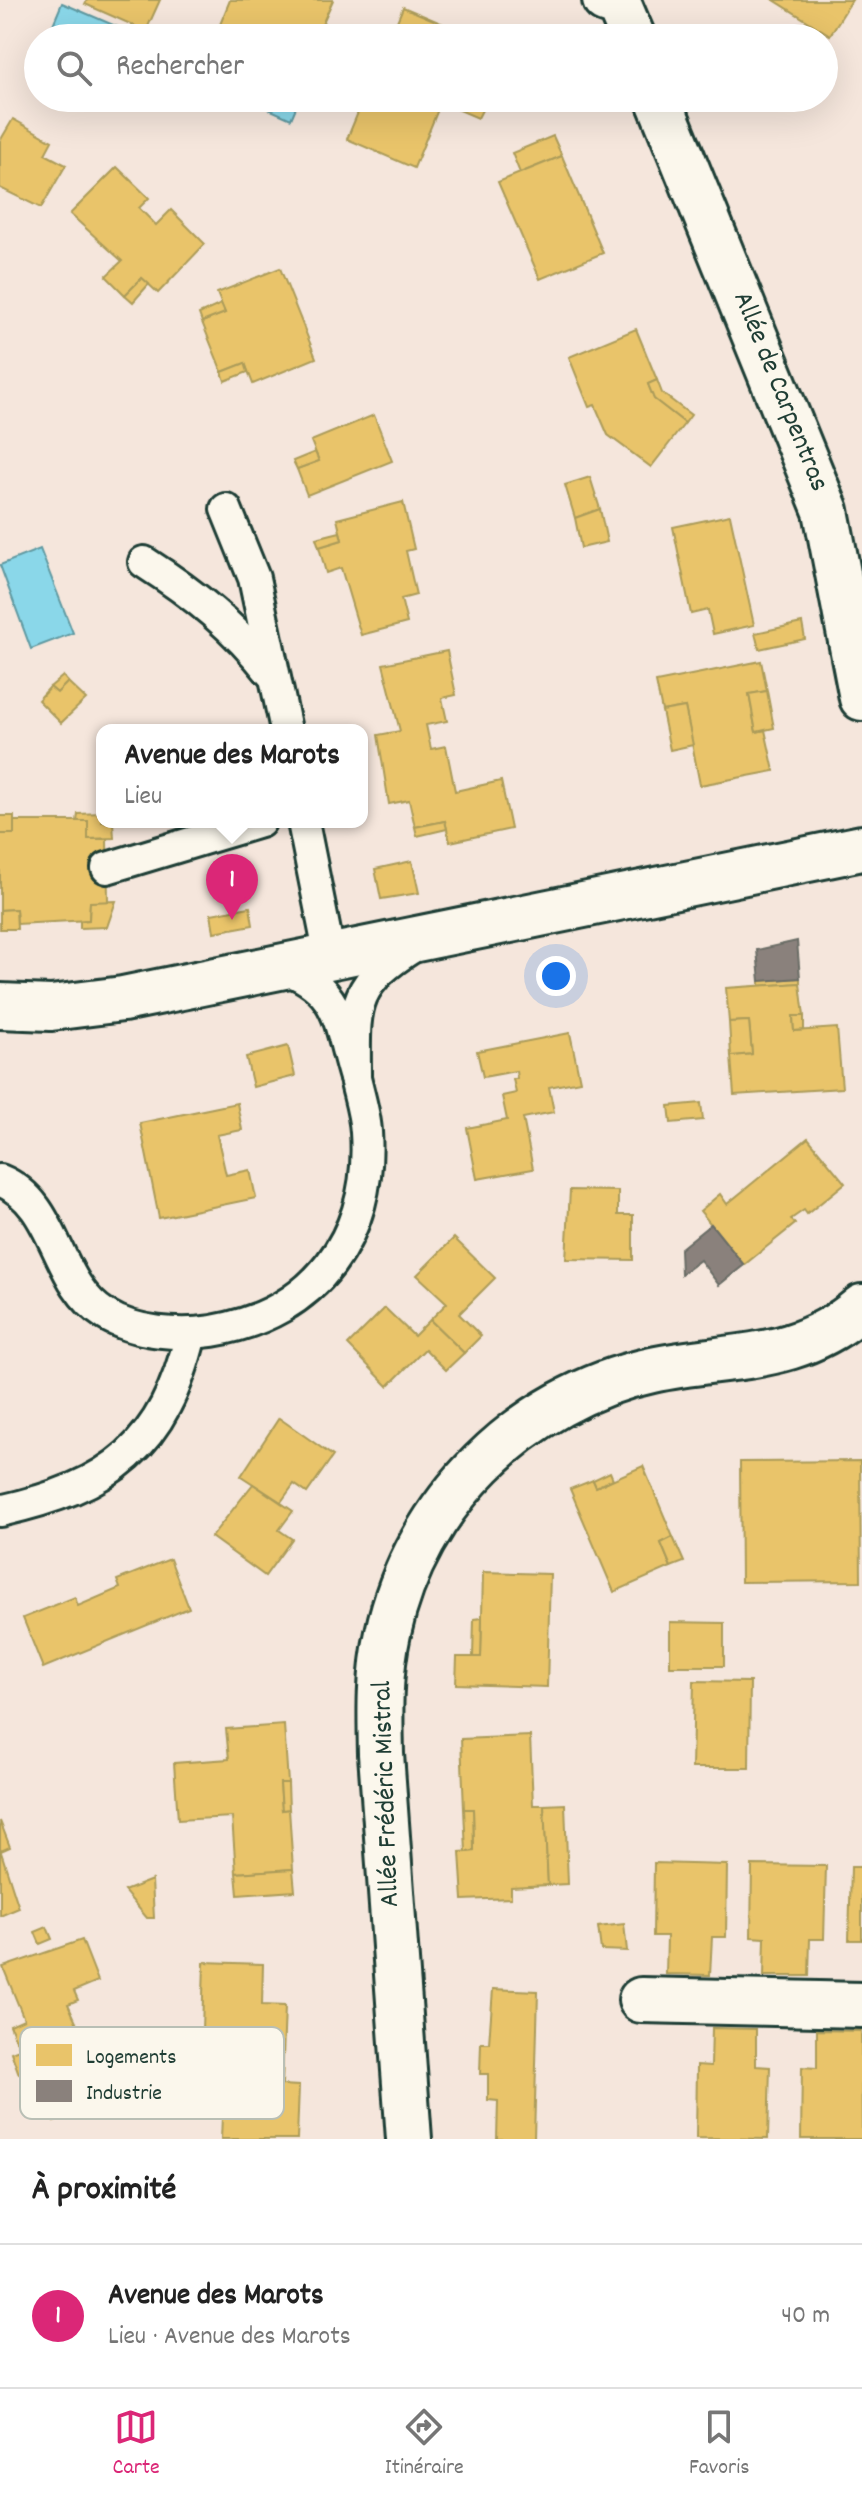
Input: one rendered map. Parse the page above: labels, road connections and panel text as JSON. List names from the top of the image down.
{
  "streets": {
    "street": ["Allée de Carpentras", "Allée Frédéric Mistral"]
  },
  "legend": ["Logements", "Industrie"],
  "page": {
    "search": "Rechercher",
    "popup": ["Avenue des Marots", "Lieu"],
    "pins": "1",
    "heading": "À proximité",
    "list": [
      {
        "mark": "1",
        "name": "Avenue des Marots",
        "note": "Lieu · Avenue des Marots",
        "value": "40 m"
      }
    ],
    "nav": ["Carte", "Itinéraire", "Favoris"]
  }
}
